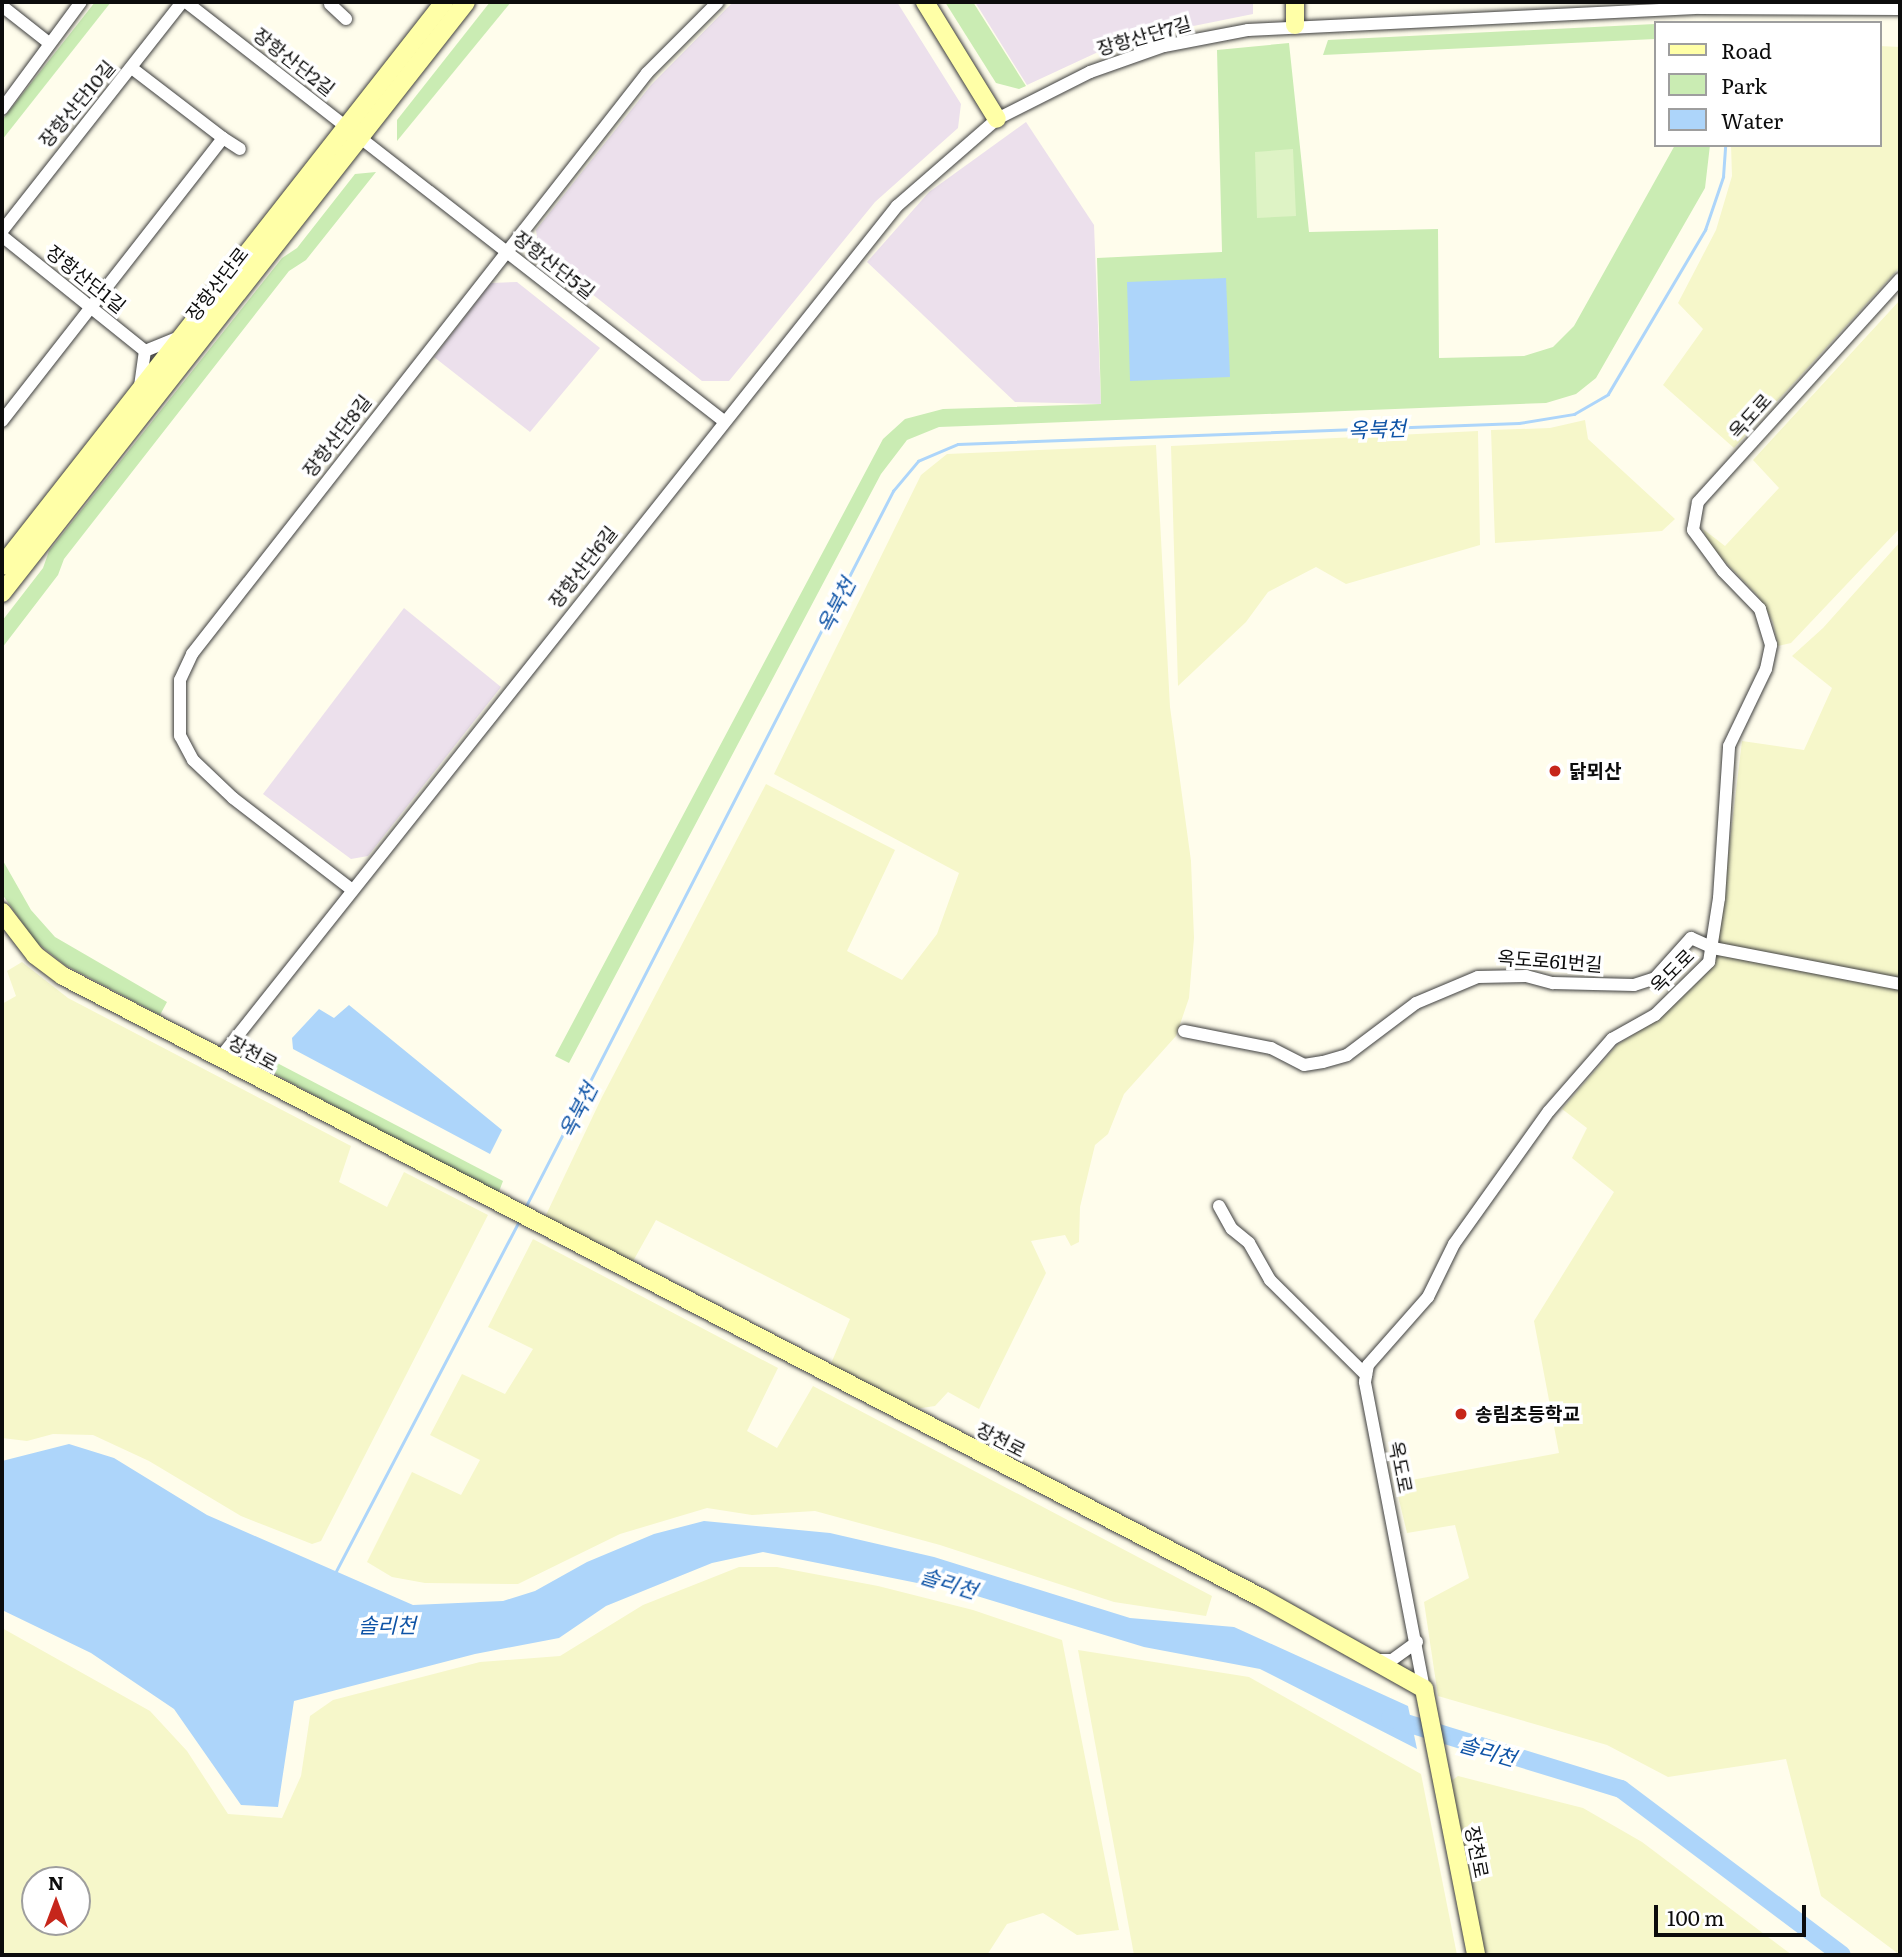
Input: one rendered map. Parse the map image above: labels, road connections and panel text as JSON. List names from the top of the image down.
{
  "streets": {
    "main road": ["장항산단로", "장천로"],
    "street": [
      "장항산단7길",
      "장항산단2길",
      "장항산단10길",
      "장항산단5길",
      "장항산단1길",
      "옥도로",
      "장항산단8길",
      "장항산단6길",
      "옥도로61번길"
    ]
  },
  "crossings": [
    ["장항산단7길", "장항산단6길"],
    ["장항산단2길", "장항산단10길"],
    ["장항산단2길", "장항산단5길"],
    ["장항산단2길", "장항산단로"],
    ["장항산단10길", "장항산단1길"],
    ["장항산단5길", "장항산단로"],
    ["장항산단5길", "장항산단8길"],
    ["장항산단5길", "장항산단6길"],
    ["옥도로", "옥도로61번길"],
    ["옥도로", "장천로"],
    ["장항산단8길", "장항산단6길"],
    ["장항산단6길", "장천로"]
  ],
  "water": ["옥북천", "솔리천"],
  "places": ["닭뫼산", "송림초등학교"],
  "legend": ["Road", "Park", "Water"],
  "scale_bar": "100 m",
  "north": "top"
}
